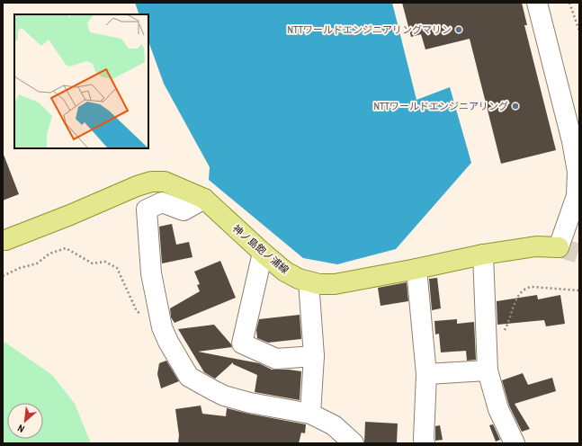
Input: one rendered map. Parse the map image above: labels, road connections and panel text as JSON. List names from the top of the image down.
{
  "streets": {
    "main road": ["神ノ島飽ノ浦線"]
  },
  "places": ["NTTワールドエンジニアリングマリン", "NTTワールドエンジニアリング"],
  "north": "bottom left"
}
